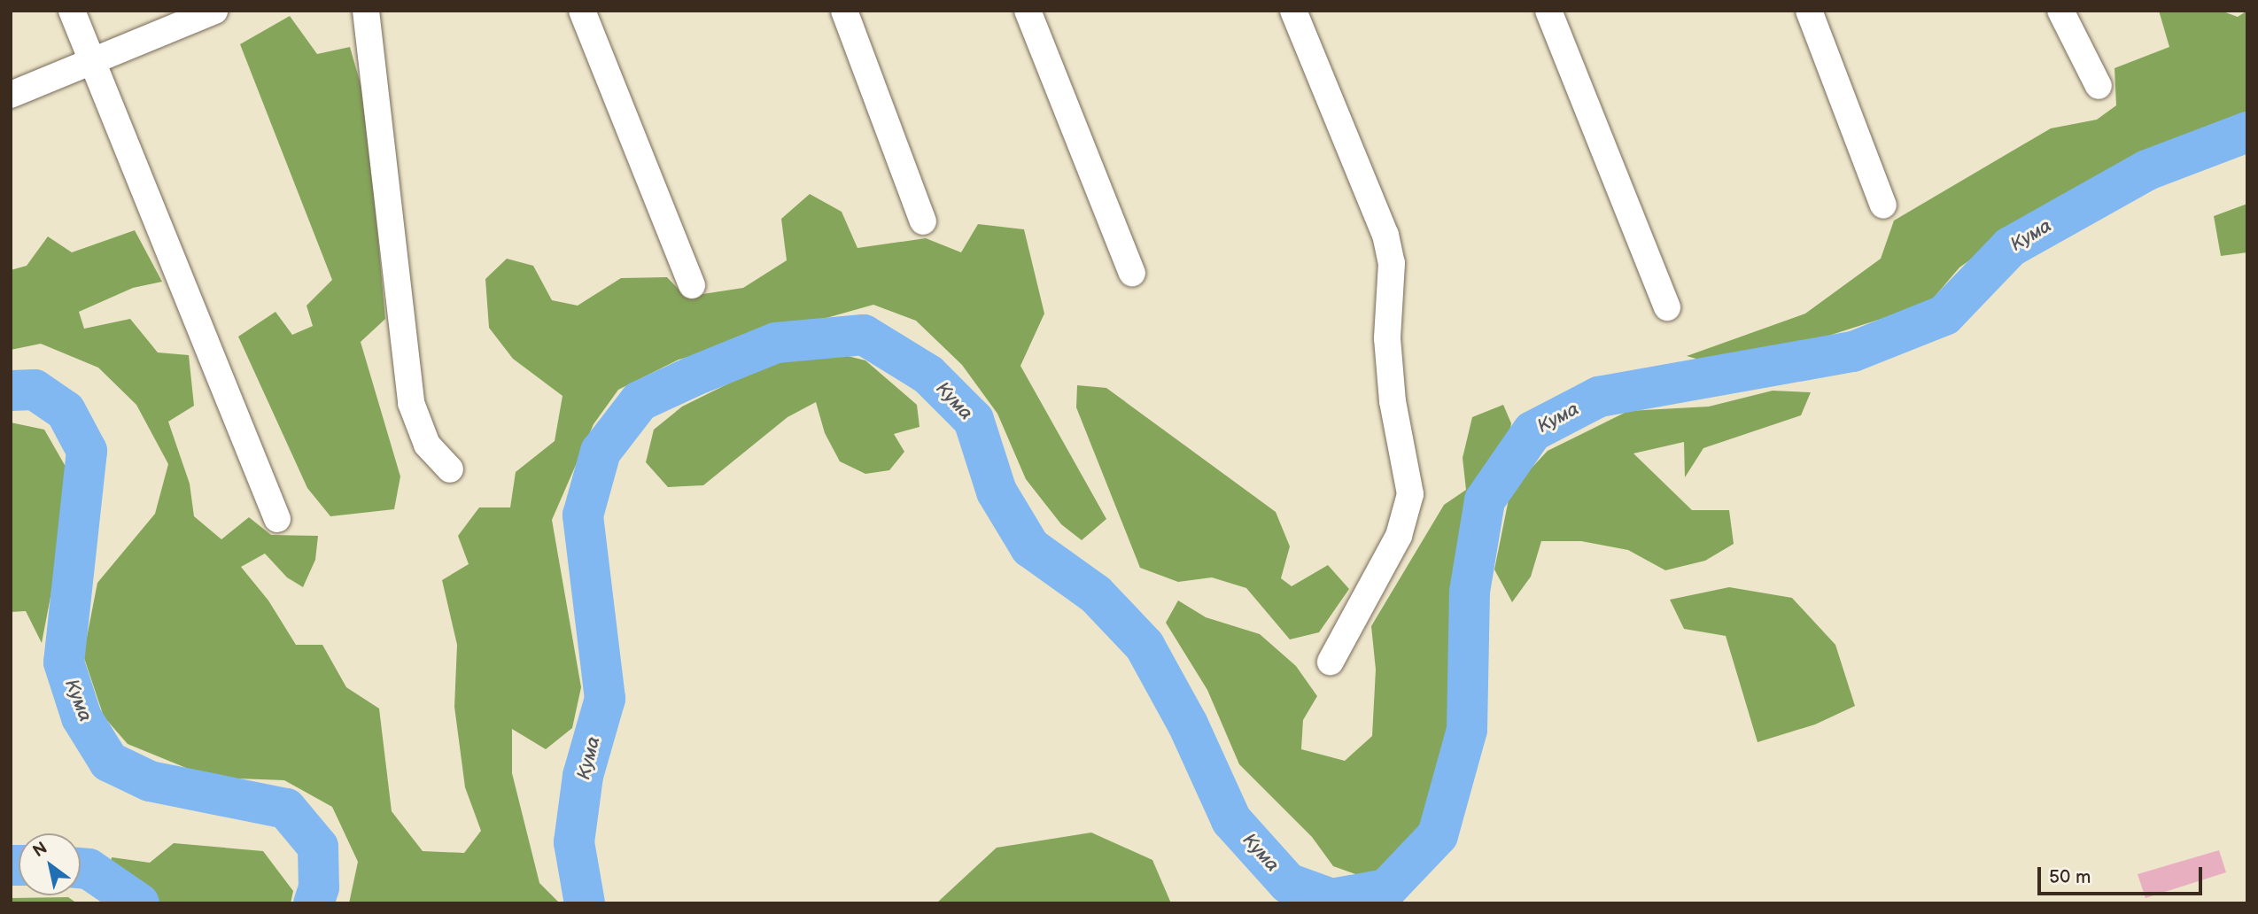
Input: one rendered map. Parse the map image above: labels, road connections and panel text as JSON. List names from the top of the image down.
{
  "water": ["Кума"],
  "scale_bar": "50 m",
  "north": "top left"
}
